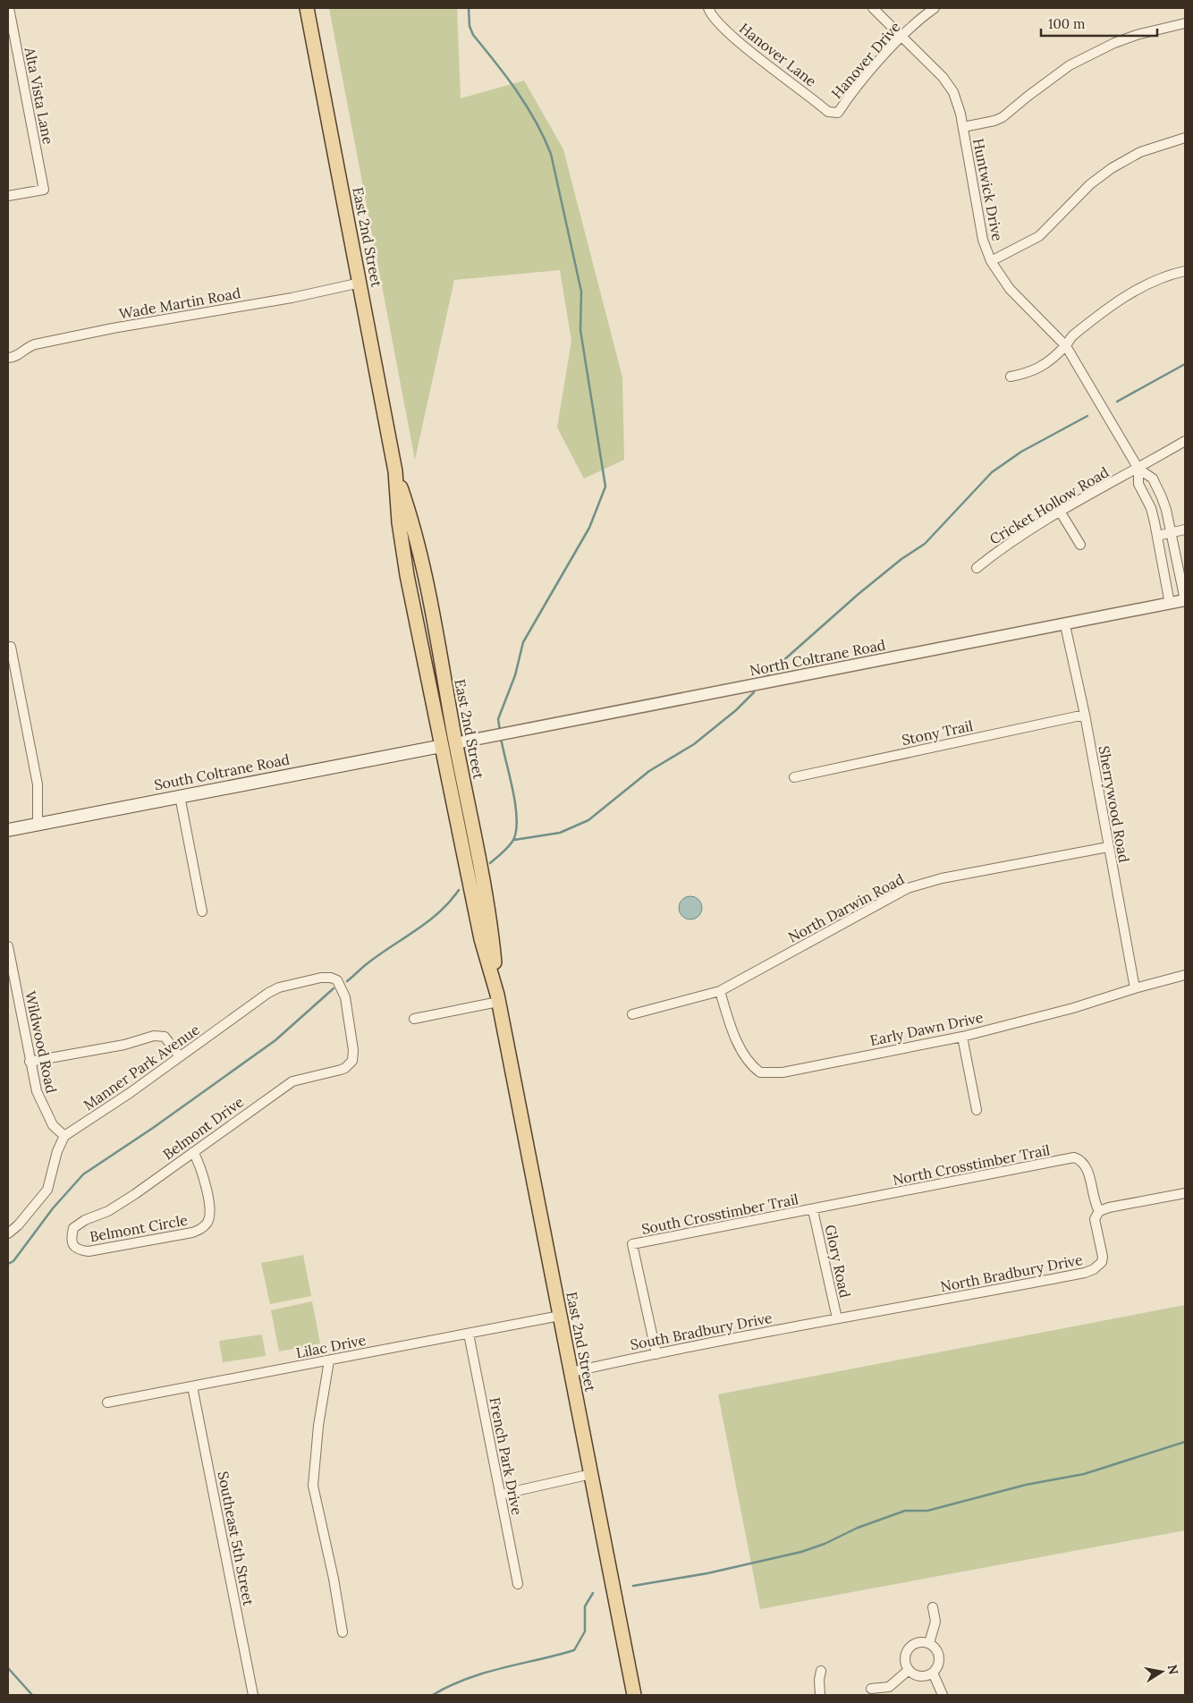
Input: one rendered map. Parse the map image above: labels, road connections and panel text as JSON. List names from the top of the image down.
{
  "streets": {
    "main road": ["East 2nd Street", "South Coltrane Road"],
    "street": [
      "Hanover Lane",
      "Hanover Drive",
      "Alta Vista Lane",
      "Huntwick Drive",
      "Wade Martin Road",
      "Cricket Hollow Road",
      "North Coltrane Road",
      "Stony Trail",
      "Sherrywood Road",
      "North Darwin Road",
      "Early Dawn Drive",
      "Wildwood Road",
      "Manner Park Avenue",
      "Belmont Drive",
      "North Crosstimber Trail",
      "South Crosstimber Trail",
      "Belmont Circle",
      "Glory Road",
      "North Bradbury Drive",
      "South Bradbury Drive",
      "Lilac Drive",
      "French Park Drive",
      "Southeast 5th Street"
    ]
  },
  "crossings": [
    ["Hanover Lane", "Hanover Drive"],
    ["Hanover Drive", "Huntwick Drive"],
    ["Huntwick Drive", "Cricket Hollow Road"],
    ["Huntwick Drive", "North Coltrane Road"],
    ["East 2nd Street", "Wade Martin Road"],
    ["East 2nd Street", "North Coltrane Road"],
    ["East 2nd Street", "South Coltrane Road"],
    ["East 2nd Street", "South Bradbury Drive"],
    ["East 2nd Street", "Lilac Drive"],
    ["North Coltrane Road", "Sherrywood Road"],
    ["Stony Trail", "Sherrywood Road"],
    ["Sherrywood Road", "North Darwin Road"],
    ["Sherrywood Road", "Early Dawn Drive"],
    ["North Darwin Road", "Early Dawn Drive"],
    ["Wildwood Road", "Manner Park Avenue"],
    ["Manner Park Avenue", "Belmont Drive"],
    ["Belmont Drive", "Belmont Circle"],
    ["North Crosstimber Trail", "South Crosstimber Trail"],
    ["North Crosstimber Trail", "Glory Road"],
    ["North Crosstimber Trail", "North Bradbury Drive"],
    ["South Crosstimber Trail", "Glory Road"],
    ["South Crosstimber Trail", "South Bradbury Drive"],
    ["Glory Road", "North Bradbury Drive"],
    ["Glory Road", "South Bradbury Drive"],
    ["North Bradbury Drive", "South Bradbury Drive"],
    ["Lilac Drive", "French Park Drive"],
    ["Lilac Drive", "Southeast 5th Street"]
  ],
  "scale_bar": "100 m",
  "north": "right"
}
